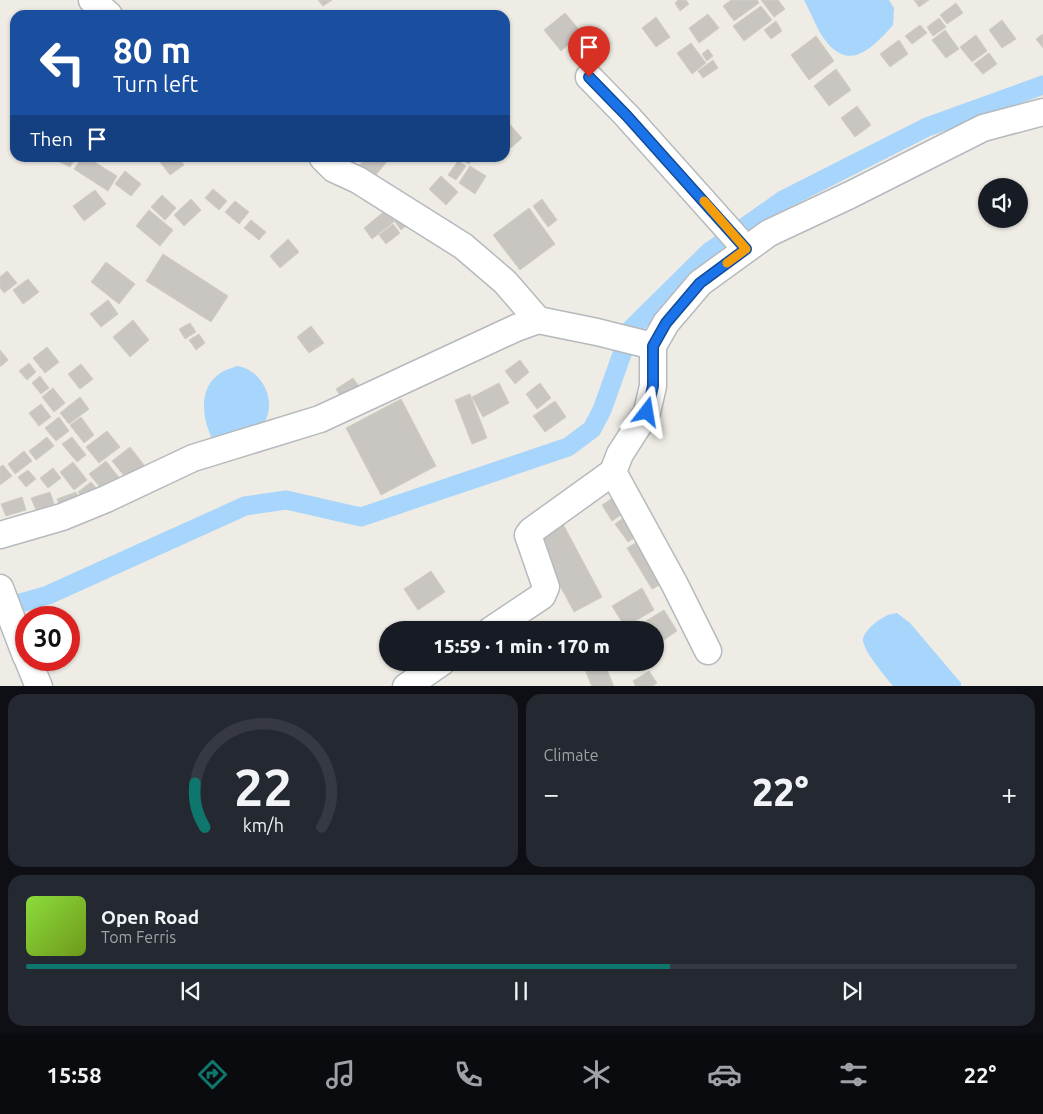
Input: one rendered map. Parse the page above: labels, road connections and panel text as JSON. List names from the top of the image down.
{
  "page": {
    "turn": ["80 m", "Turn left"],
    "then": "Then",
    "limit": "30",
    "trip": "15:59 · 1 min · 170 m",
    "tile": "Climate",
    "heat": ["−", "22°", "+"],
    "song": ["Open Road", "Tom Ferris"],
    "tabs": ["15:58", "22°"],
    "gauge": ["22", "km/h"]
  }
}
